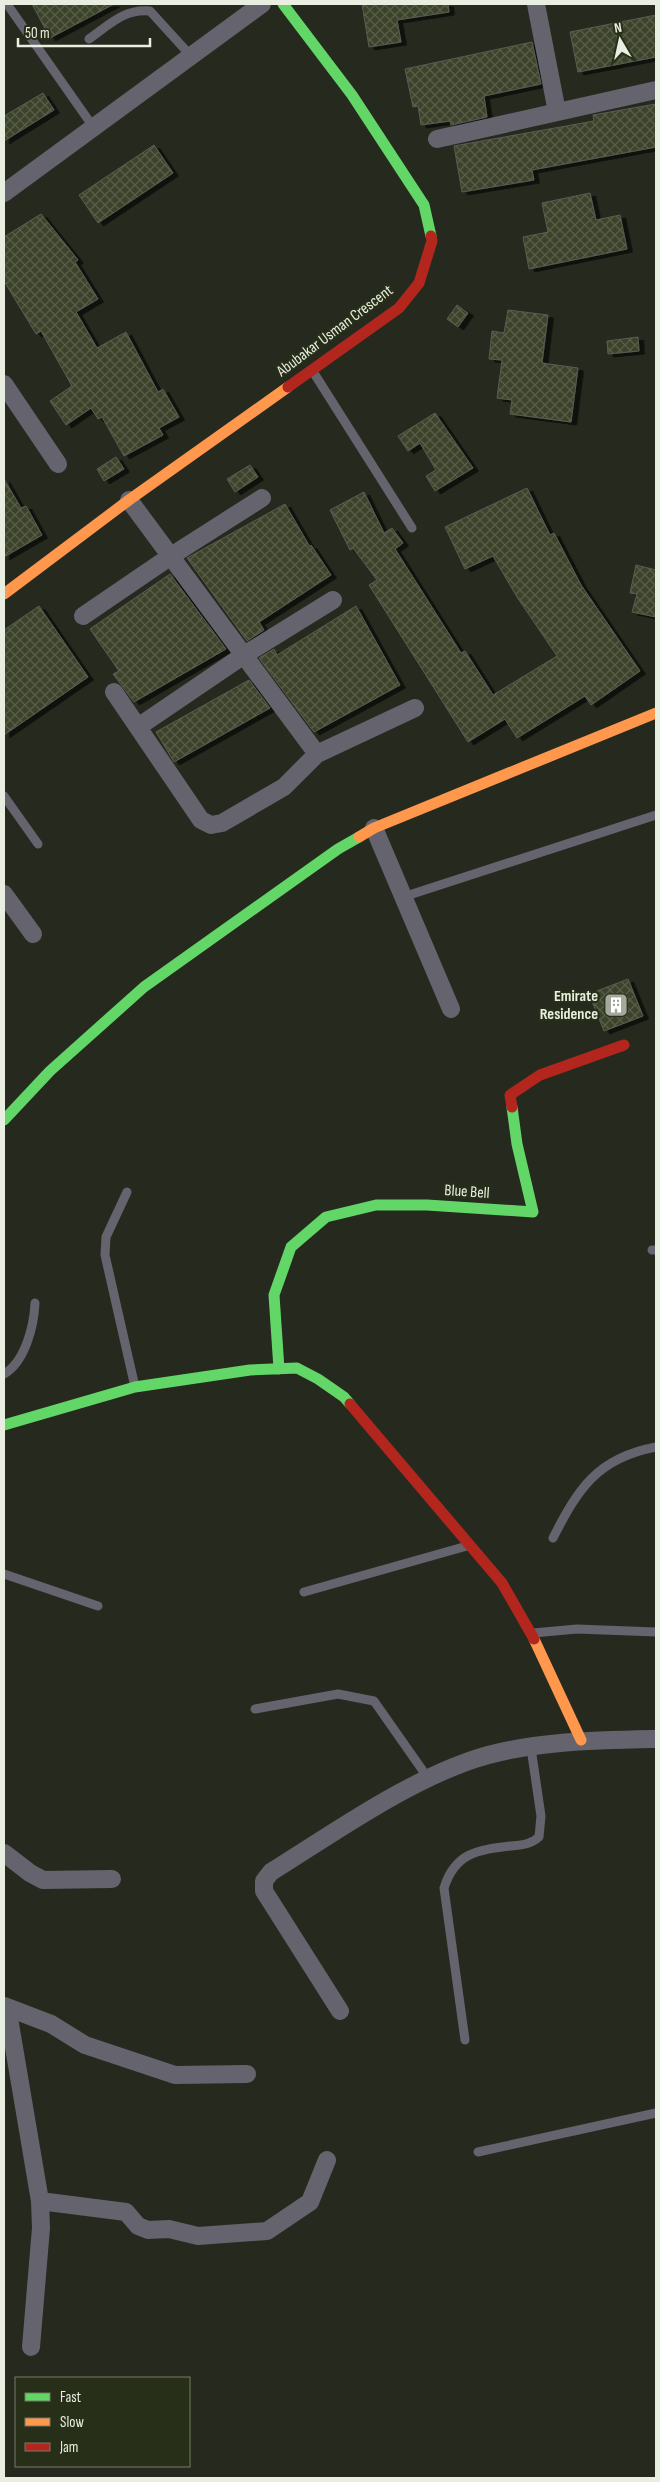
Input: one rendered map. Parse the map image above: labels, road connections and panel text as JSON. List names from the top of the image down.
{
  "streets": {
    "street": ["Abubakar Usman Crescent", "Blue Bell"]
  },
  "places": {
    "building": ["Emirate Residence"]
  },
  "legend": ["Fast", "Slow", "Jam"],
  "scale_bar": "50 m",
  "north": "top"
}
